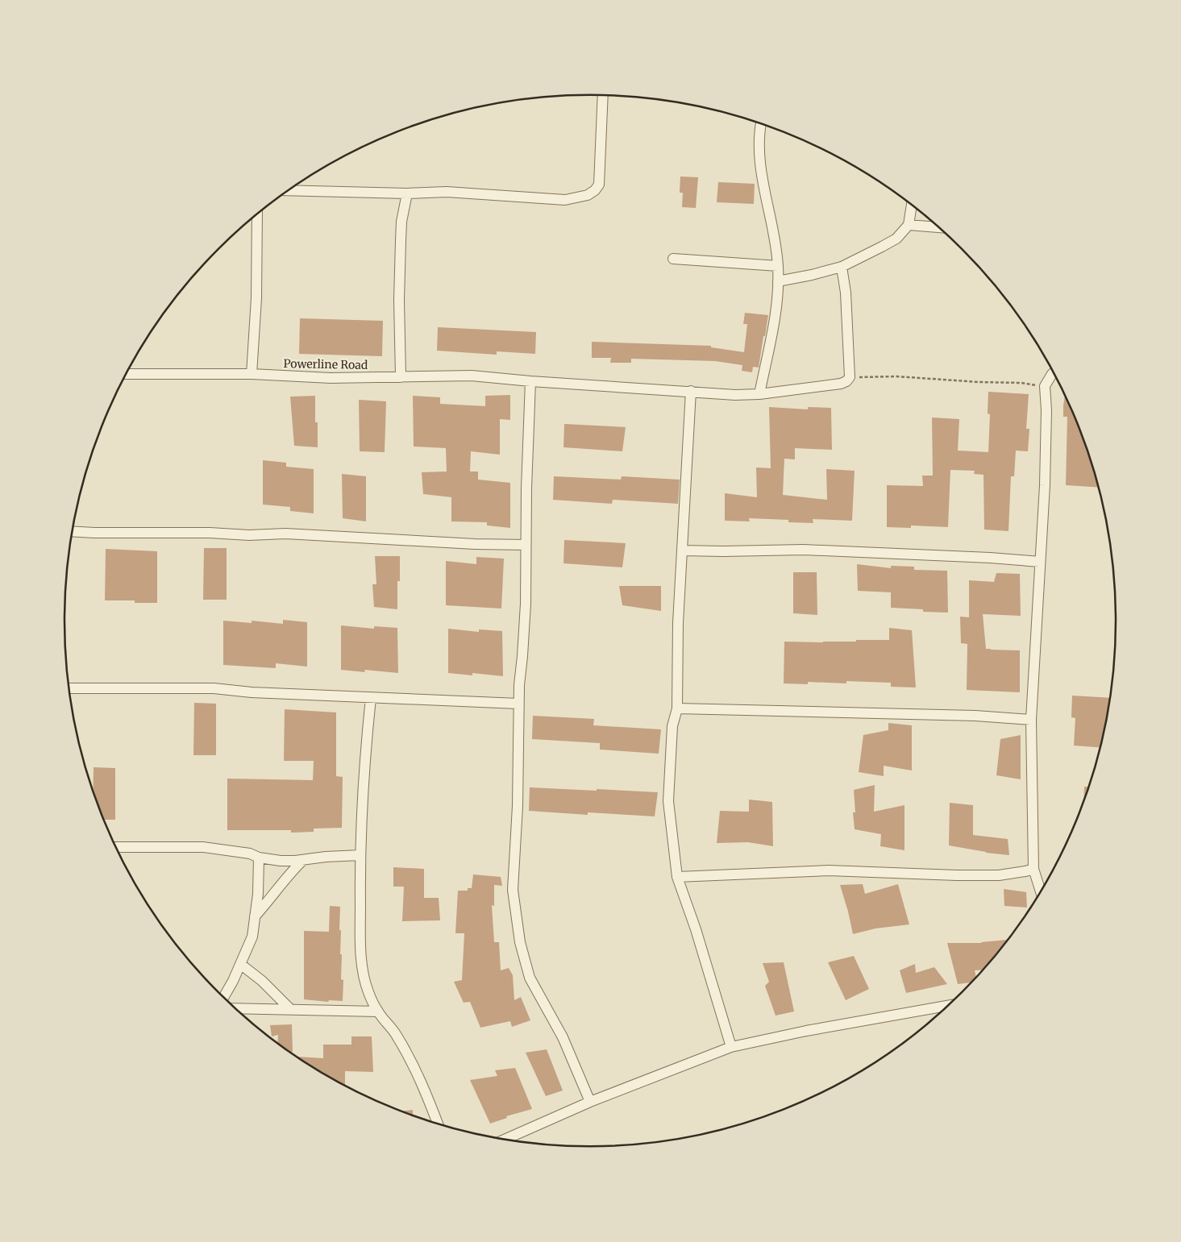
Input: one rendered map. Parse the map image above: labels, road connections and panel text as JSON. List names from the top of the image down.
{
  "streets": {
    "street": ["Powerline Road"]
  }
}
